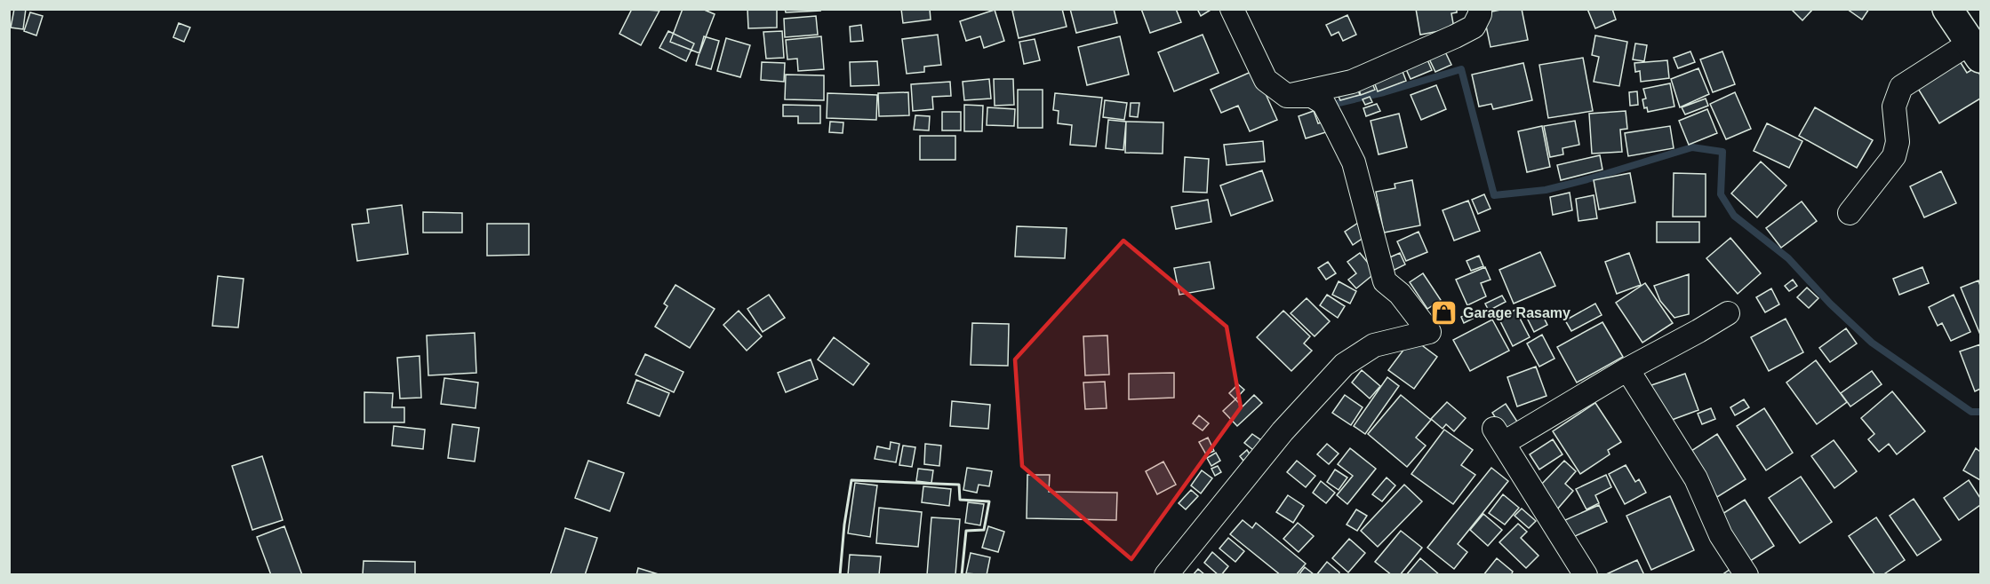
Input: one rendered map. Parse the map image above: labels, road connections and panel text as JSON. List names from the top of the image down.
{
  "places": {
    "shop": ["Garage Rasamy"]
  }
}
